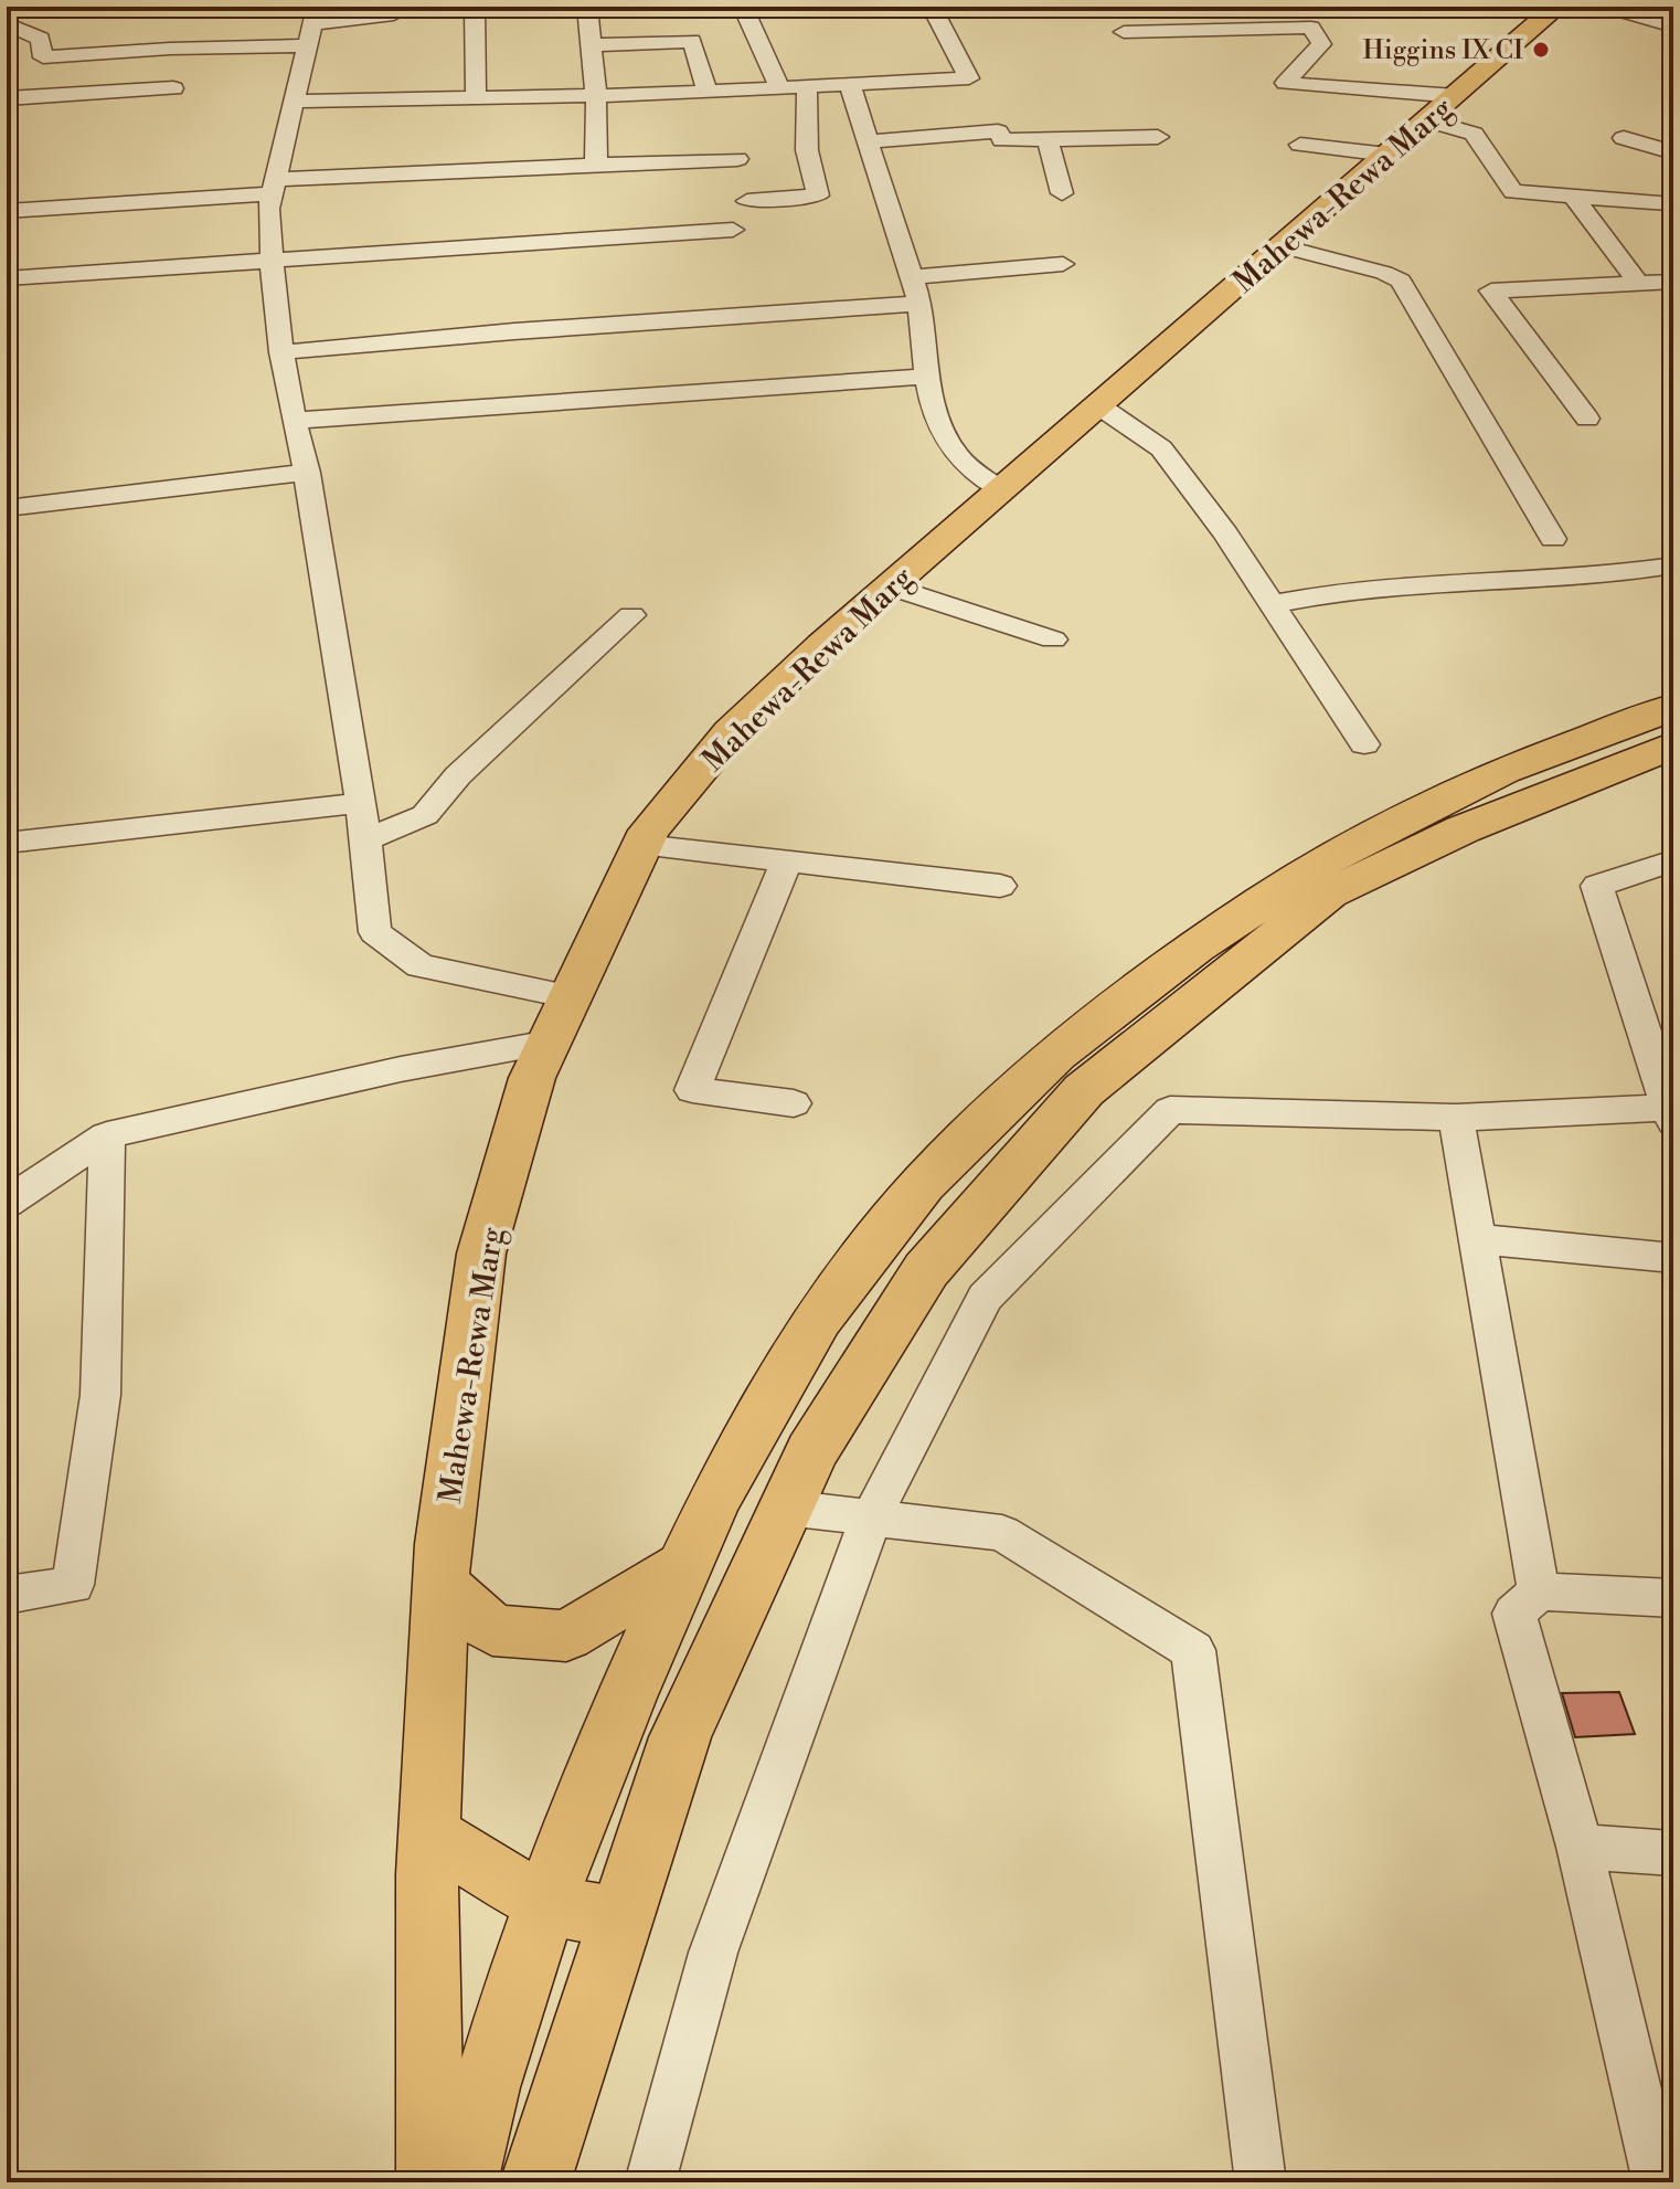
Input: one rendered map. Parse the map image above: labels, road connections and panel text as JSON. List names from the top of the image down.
{
  "streets": {
    "main road": ["Mahewa-Rewa Marg"]
  },
  "places": ["Higgins IX CI"]
}
